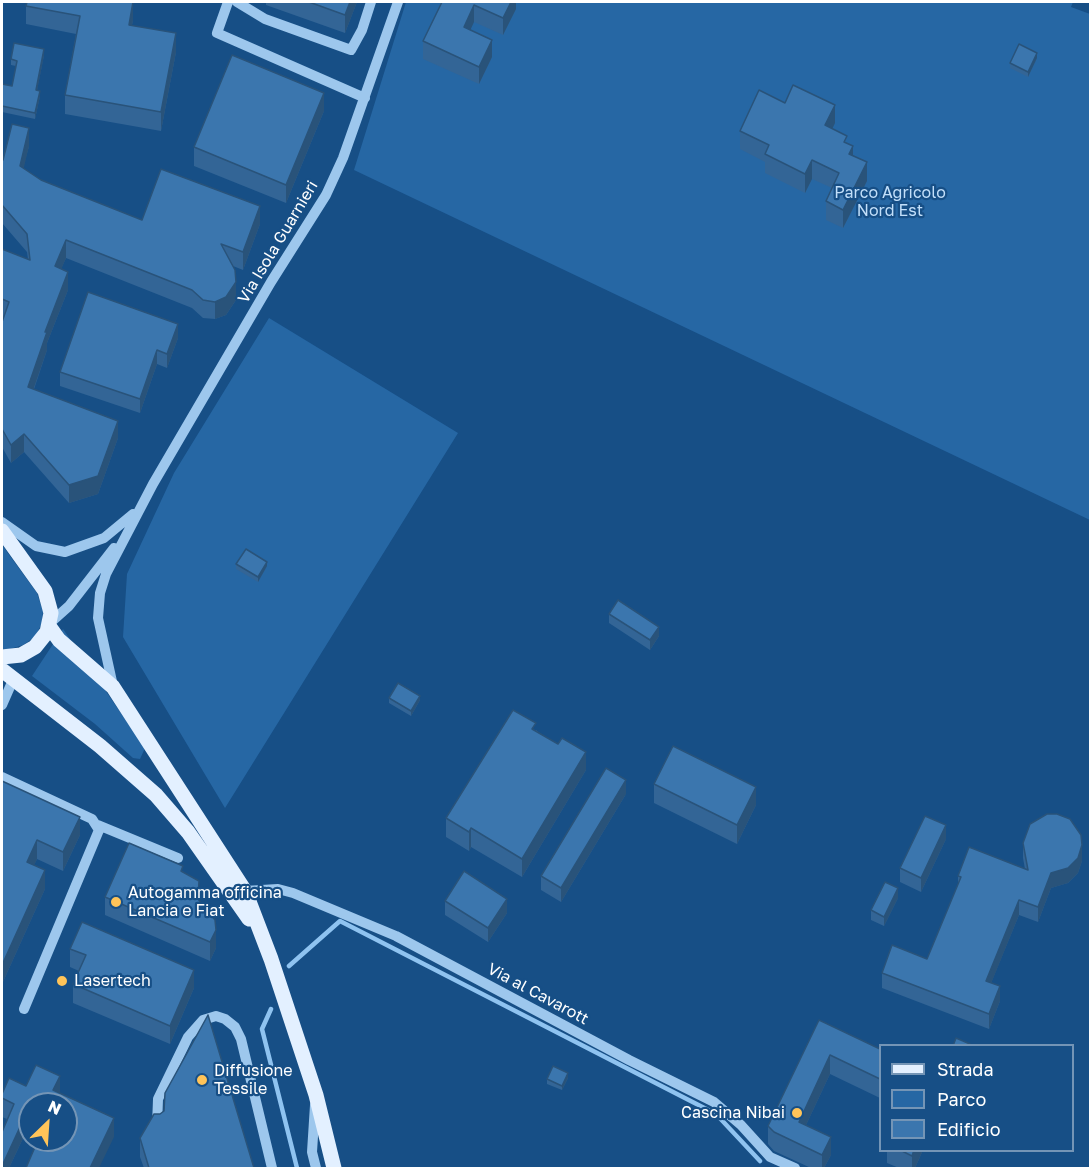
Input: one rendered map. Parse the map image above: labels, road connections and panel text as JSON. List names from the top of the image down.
{
  "streets": {
    "street": ["Via Isola Guarnieri", "Via al Cavarott"]
  },
  "parks": ["Parco Agricolo Nord Est"],
  "places": [
    "Autogamma officina Lancia e Fiat",
    "Lasertech",
    "Diffusione Tessile",
    "Cascina Nibai"
  ],
  "legend": ["Strada", "Parco", "Edificio"],
  "north": "top right"
}
